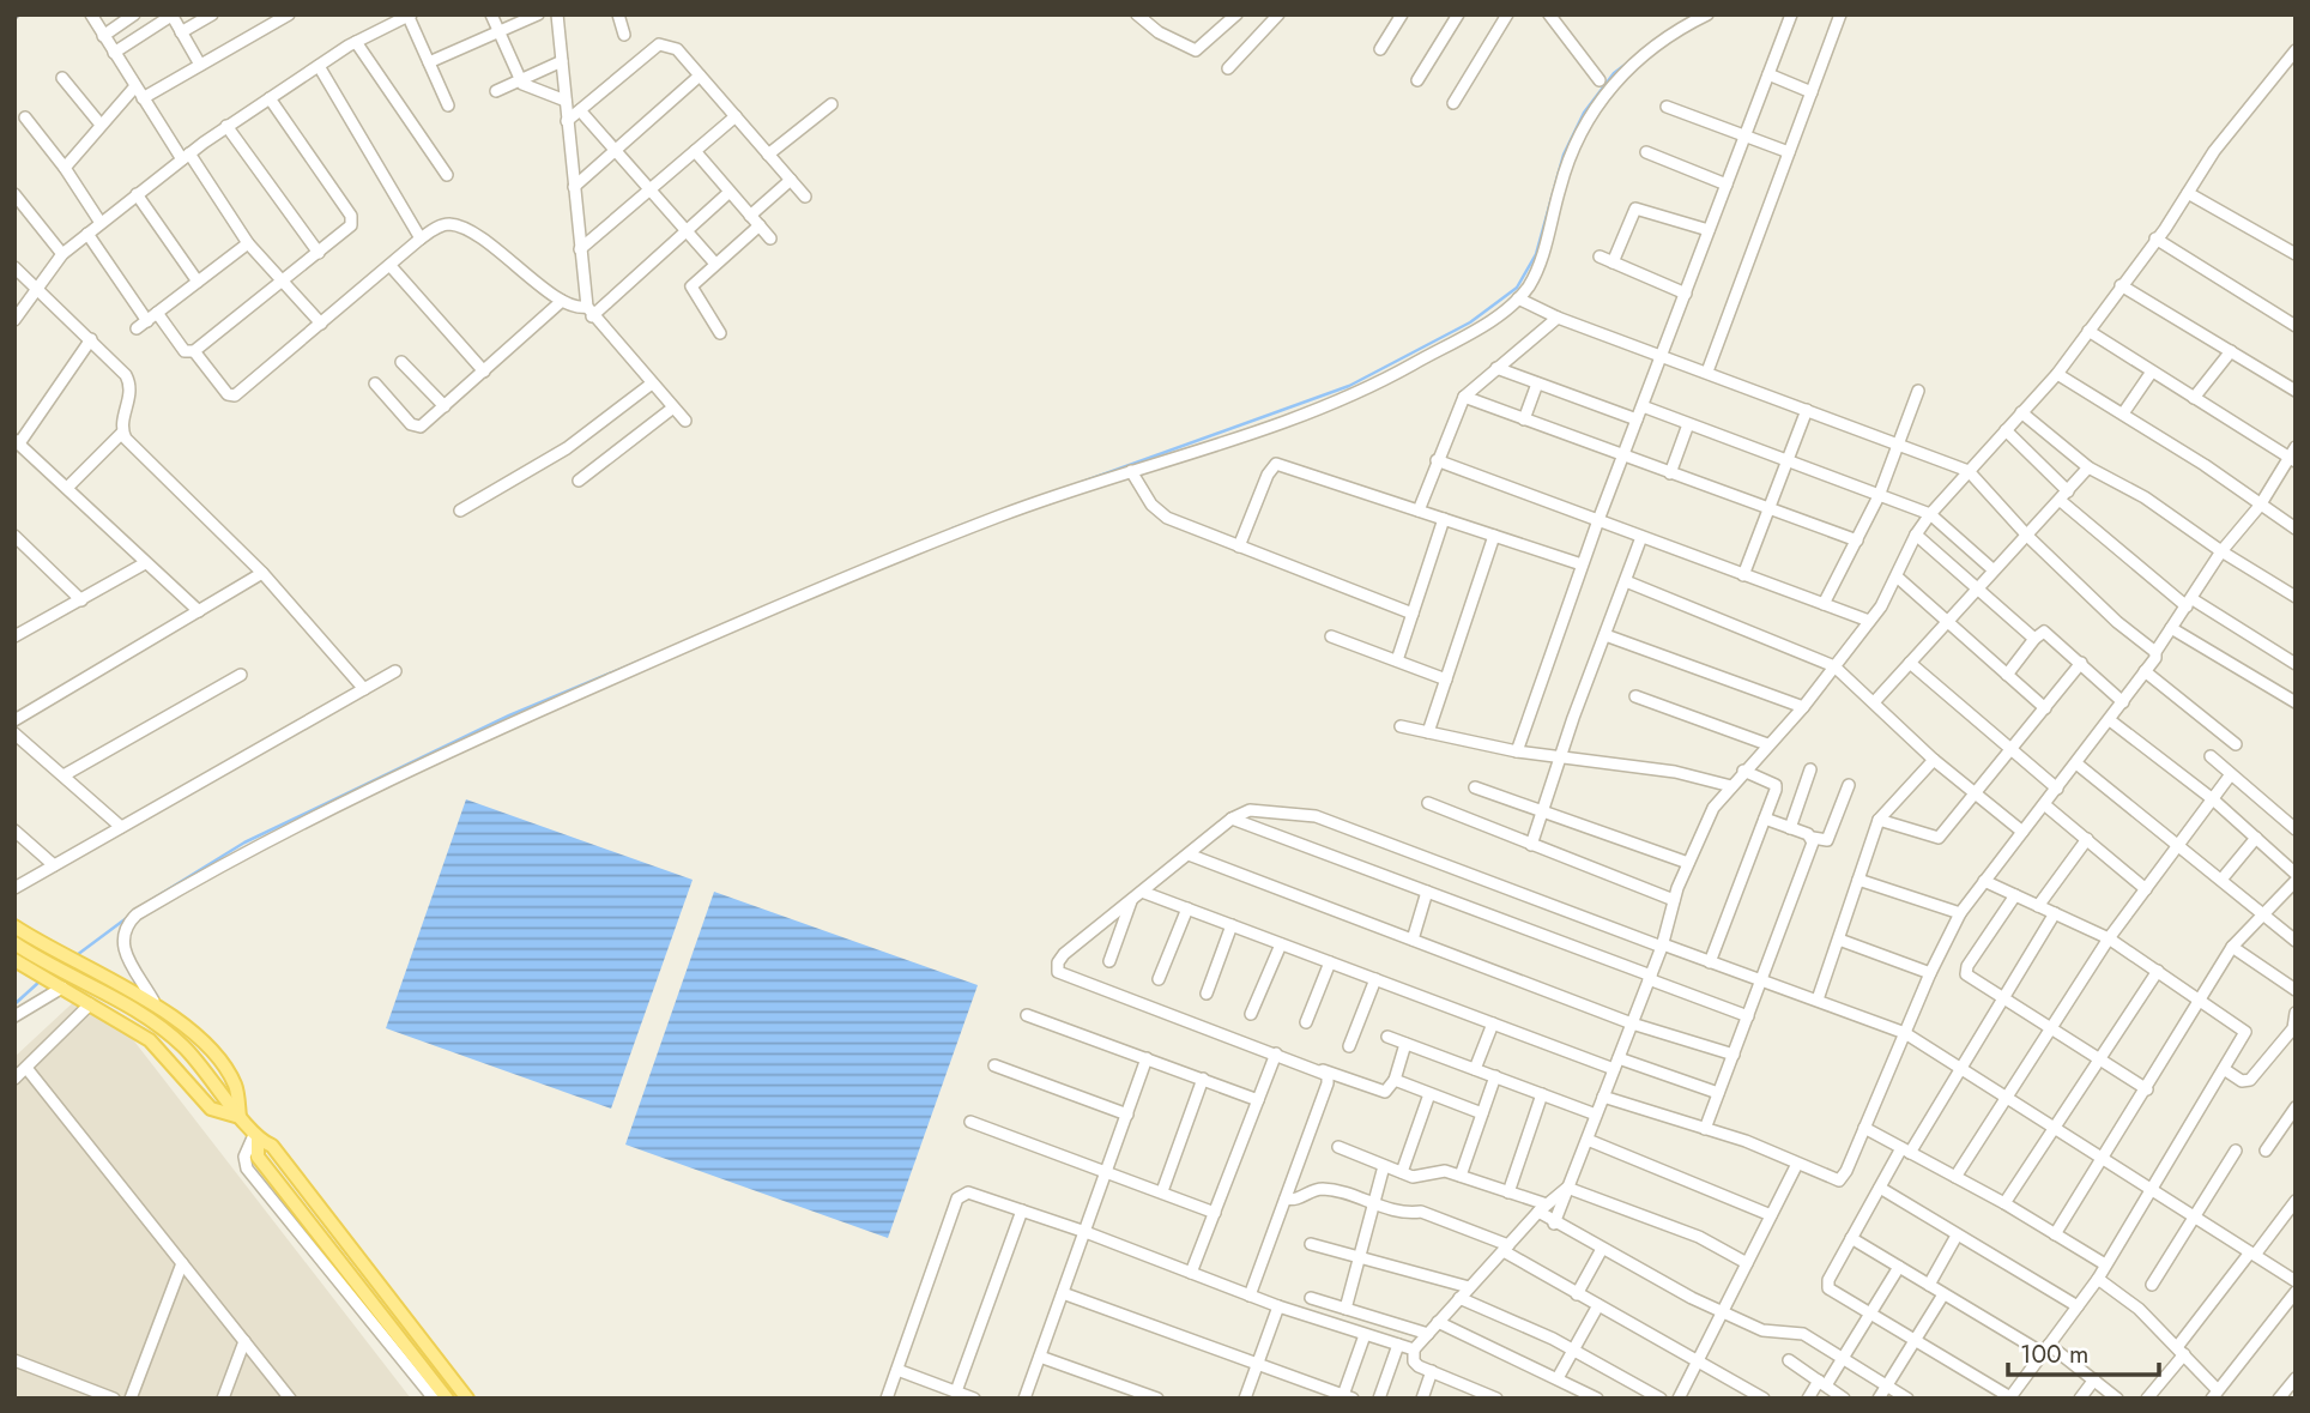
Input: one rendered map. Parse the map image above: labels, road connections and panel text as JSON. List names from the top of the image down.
{
  "scale_bar": "100 m"
}
